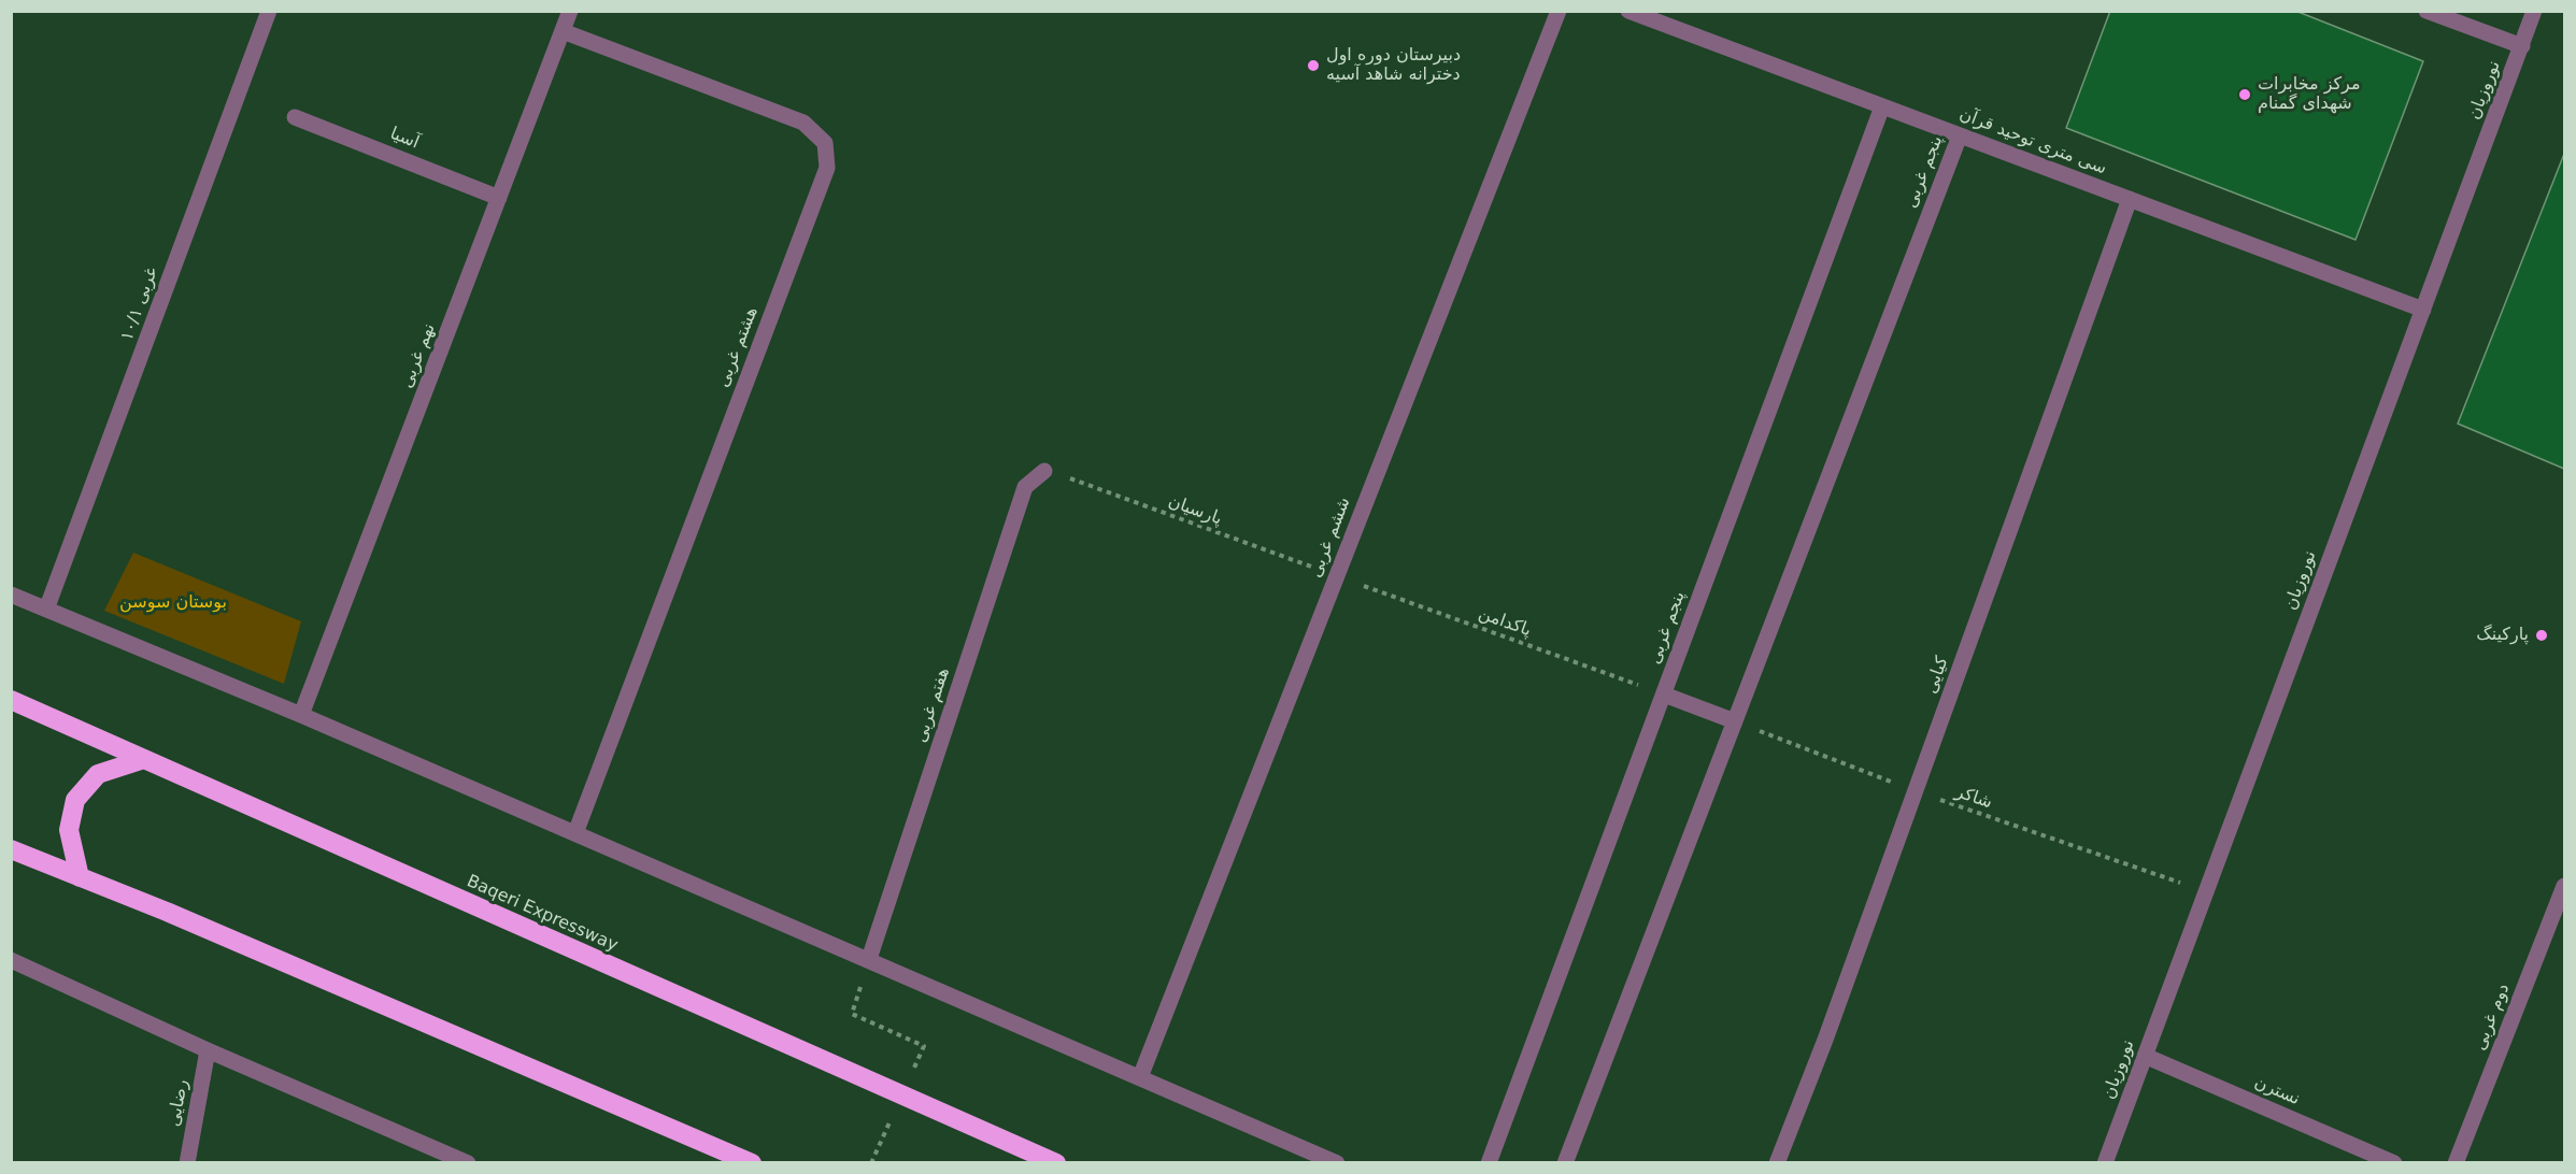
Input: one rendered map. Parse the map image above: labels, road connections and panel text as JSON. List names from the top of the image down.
{
  "streets": {
    "highway": ["Baqeri Expressway"],
    "street": [
      "نوروزیان",
      "آسیا",
      "سی متری توحید قرآن",
      "پنجم غربی",
      "۱۰/۱ غربی",
      "هشتم غربی",
      "نهم غربی",
      "ششم غربی",
      "کیایی",
      "هفتم غربی",
      "دوم غربی",
      "نسترن",
      "رضایی"
    ],
    "path": ["پارسیان", "پاکدامن", "شاکر"]
  },
  "crossings": [
    ["نوروزیان", "سی متری توحید قرآن"],
    ["نوروزیان", "شاکر"],
    ["نوروزیان", "نسترن"],
    ["آسیا", "نهم غربی"],
    ["سی متری توحید قرآن", "پنجم غربی"],
    ["سی متری توحید قرآن", "کیایی"],
    ["پنجم غربی", "پاکدامن"],
    ["پنجم غربی", "شاکر"],
    ["هشتم غربی", "نهم غربی"],
    ["پارسیان", "ششم غربی"],
    ["پارسیان", "پاکدامن"],
    ["پارسیان", "هفتم غربی"],
    ["ششم غربی", "پاکدامن"],
    ["کیایی", "شاکر"]
  ],
  "parks": ["بوستان سوسن"],
  "places": ["دبیرستان دوره اول دخترانه شاهد آسیه", "مرکز مخابرات شهدای گمنام", "پارکینگ"]
}
